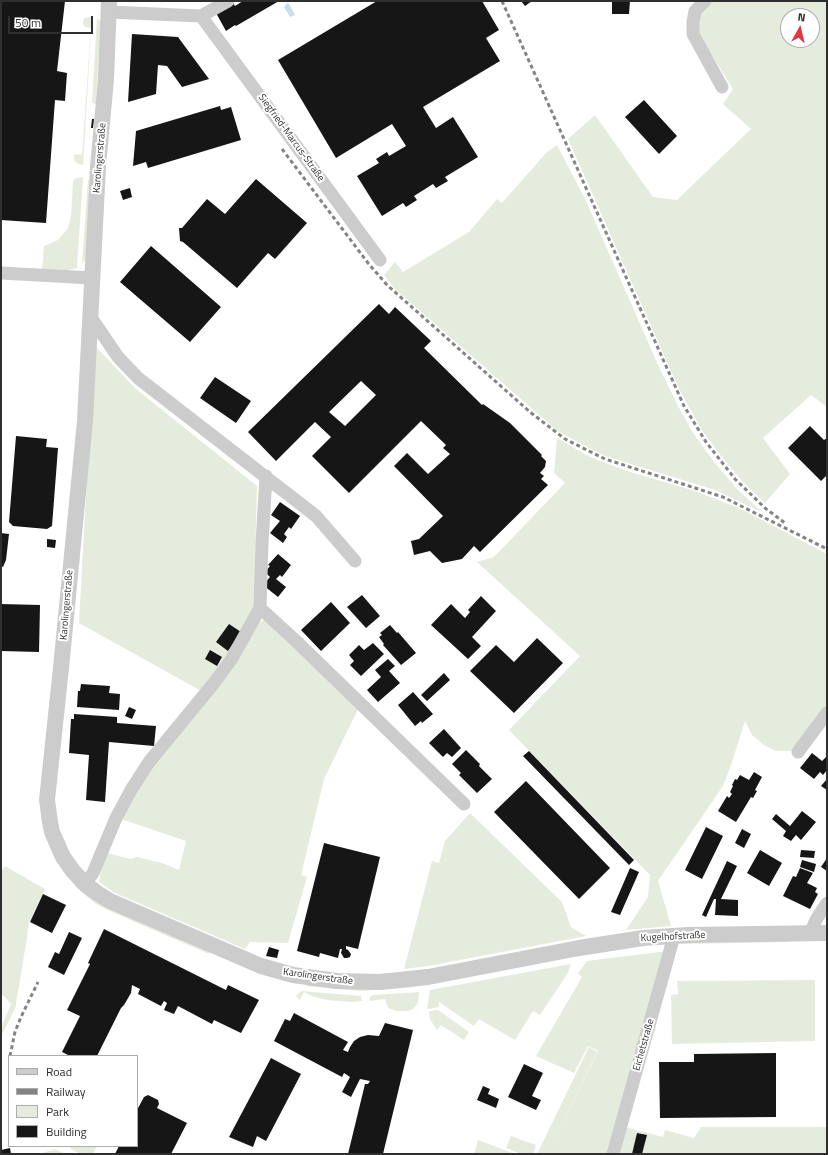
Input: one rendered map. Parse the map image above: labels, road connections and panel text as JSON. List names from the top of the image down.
{
  "streets": {
    "street": [
      "Siegfried-Marcus-Straße",
      "Karolingerstraße",
      "Kugelhofstraße",
      "Eichetstraße"
    ]
  },
  "crossings": [
    ["Karolingerstraße", "Kugelhofstraße"],
    ["Kugelhofstraße", "Eichetstraße"]
  ],
  "legend": [
    "Road",
    "Railway",
    "Park",
    "Building"
  ],
  "scale_bar": "50 m",
  "north": "top"
}
